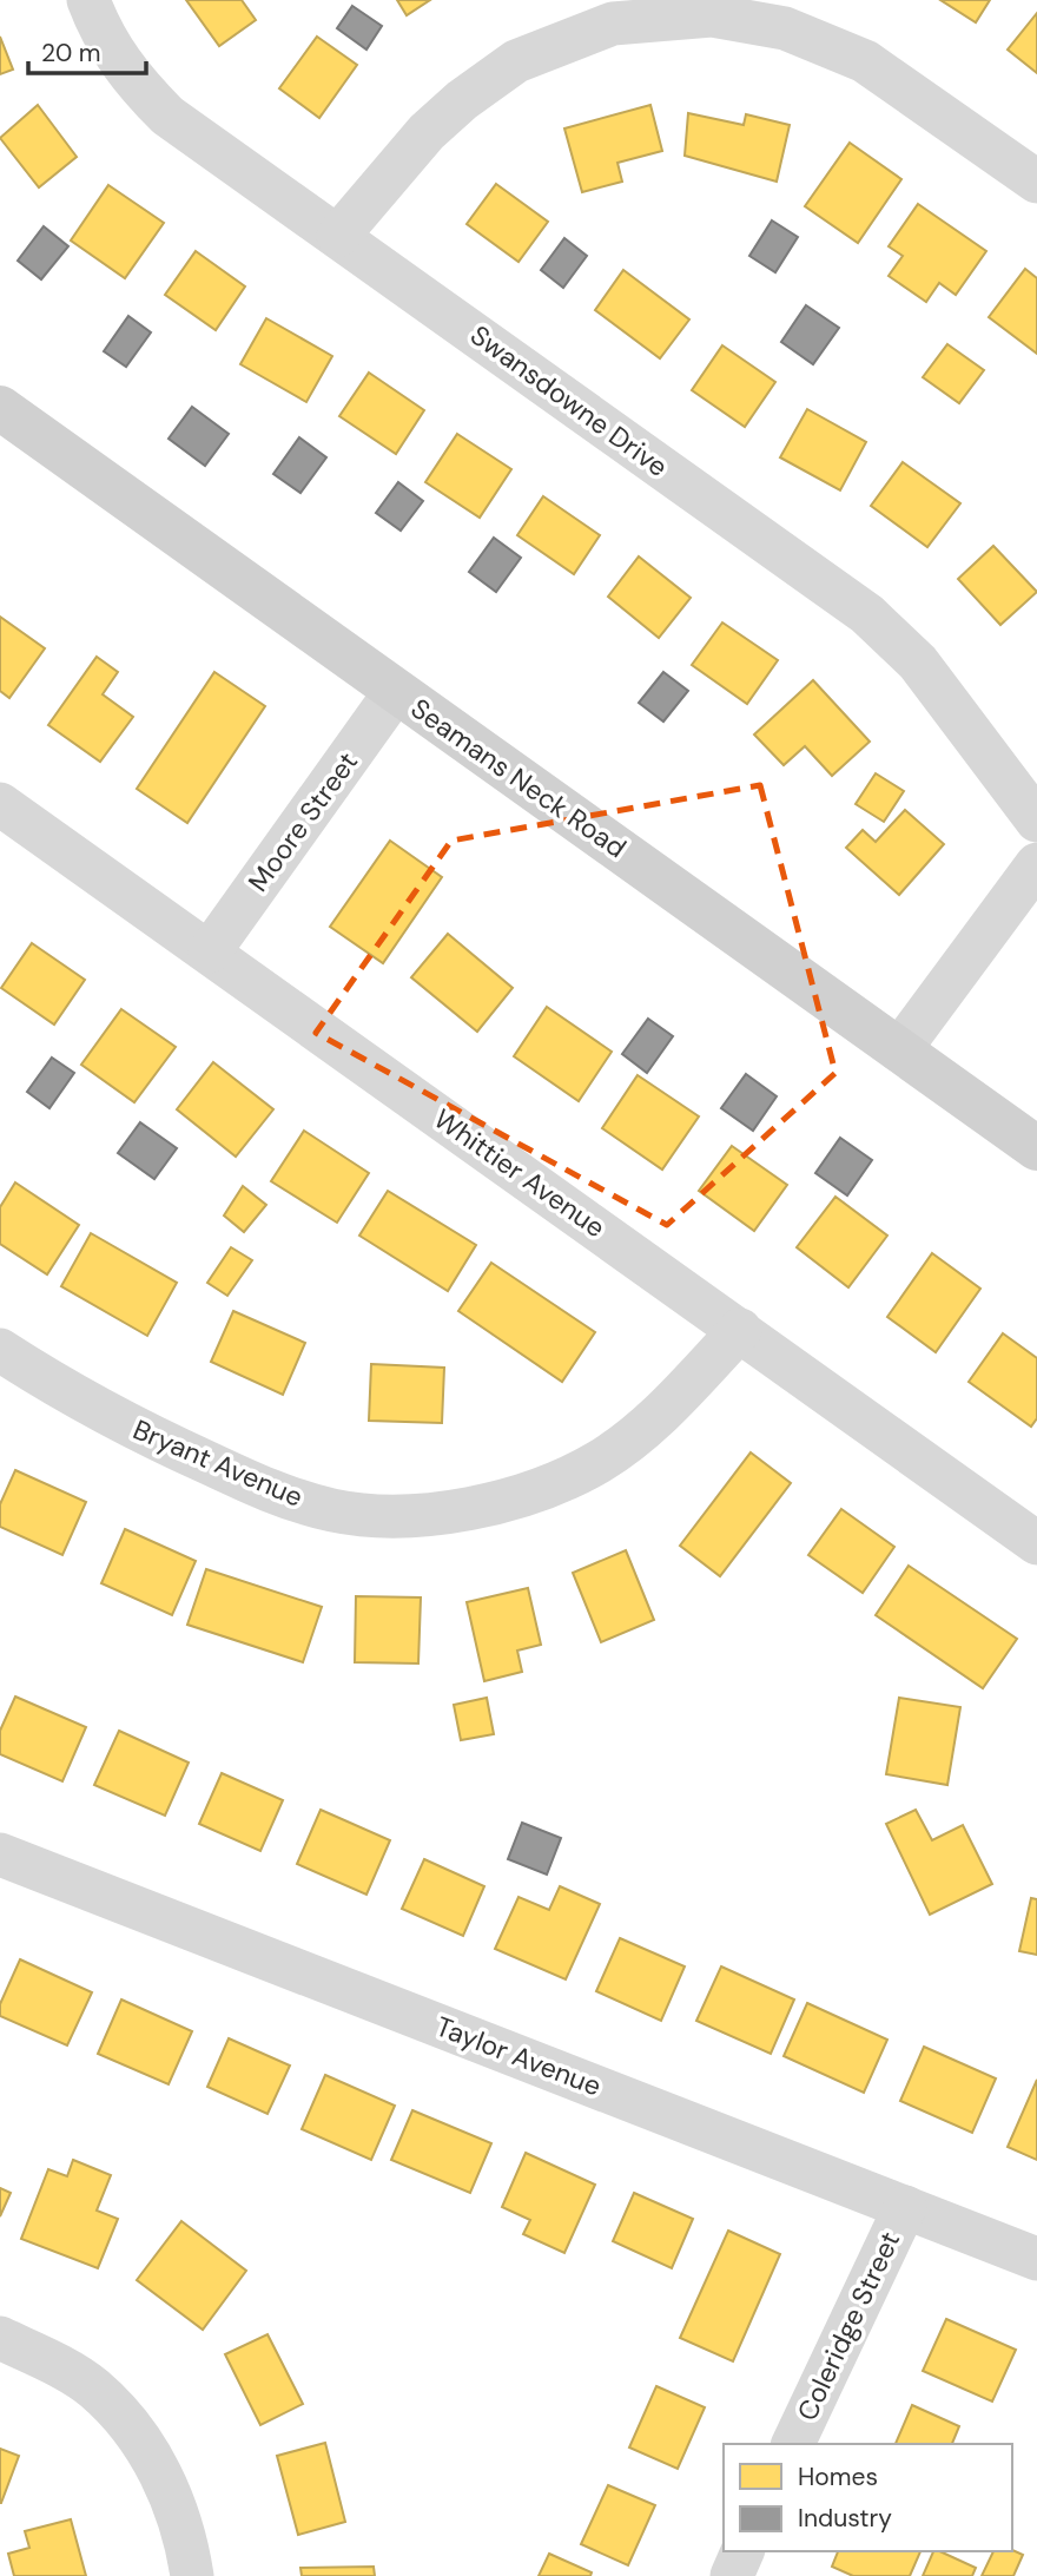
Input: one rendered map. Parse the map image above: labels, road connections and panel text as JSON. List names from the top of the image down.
{
  "streets": {
    "main road": ["Seamans Neck Road"],
    "street": [
      "Swansdowne Drive",
      "Moore Street",
      "Whittier Avenue",
      "Bryant Avenue",
      "Taylor Avenue",
      "Coleridge Street"
    ]
  },
  "crossings": [
    ["Seamans Neck Road", "Moore Street"],
    ["Moore Street", "Whittier Avenue"],
    ["Whittier Avenue", "Bryant Avenue"],
    ["Taylor Avenue", "Coleridge Street"]
  ],
  "legend": ["Homes", "Industry"],
  "scale_bar": "20 m"
}
